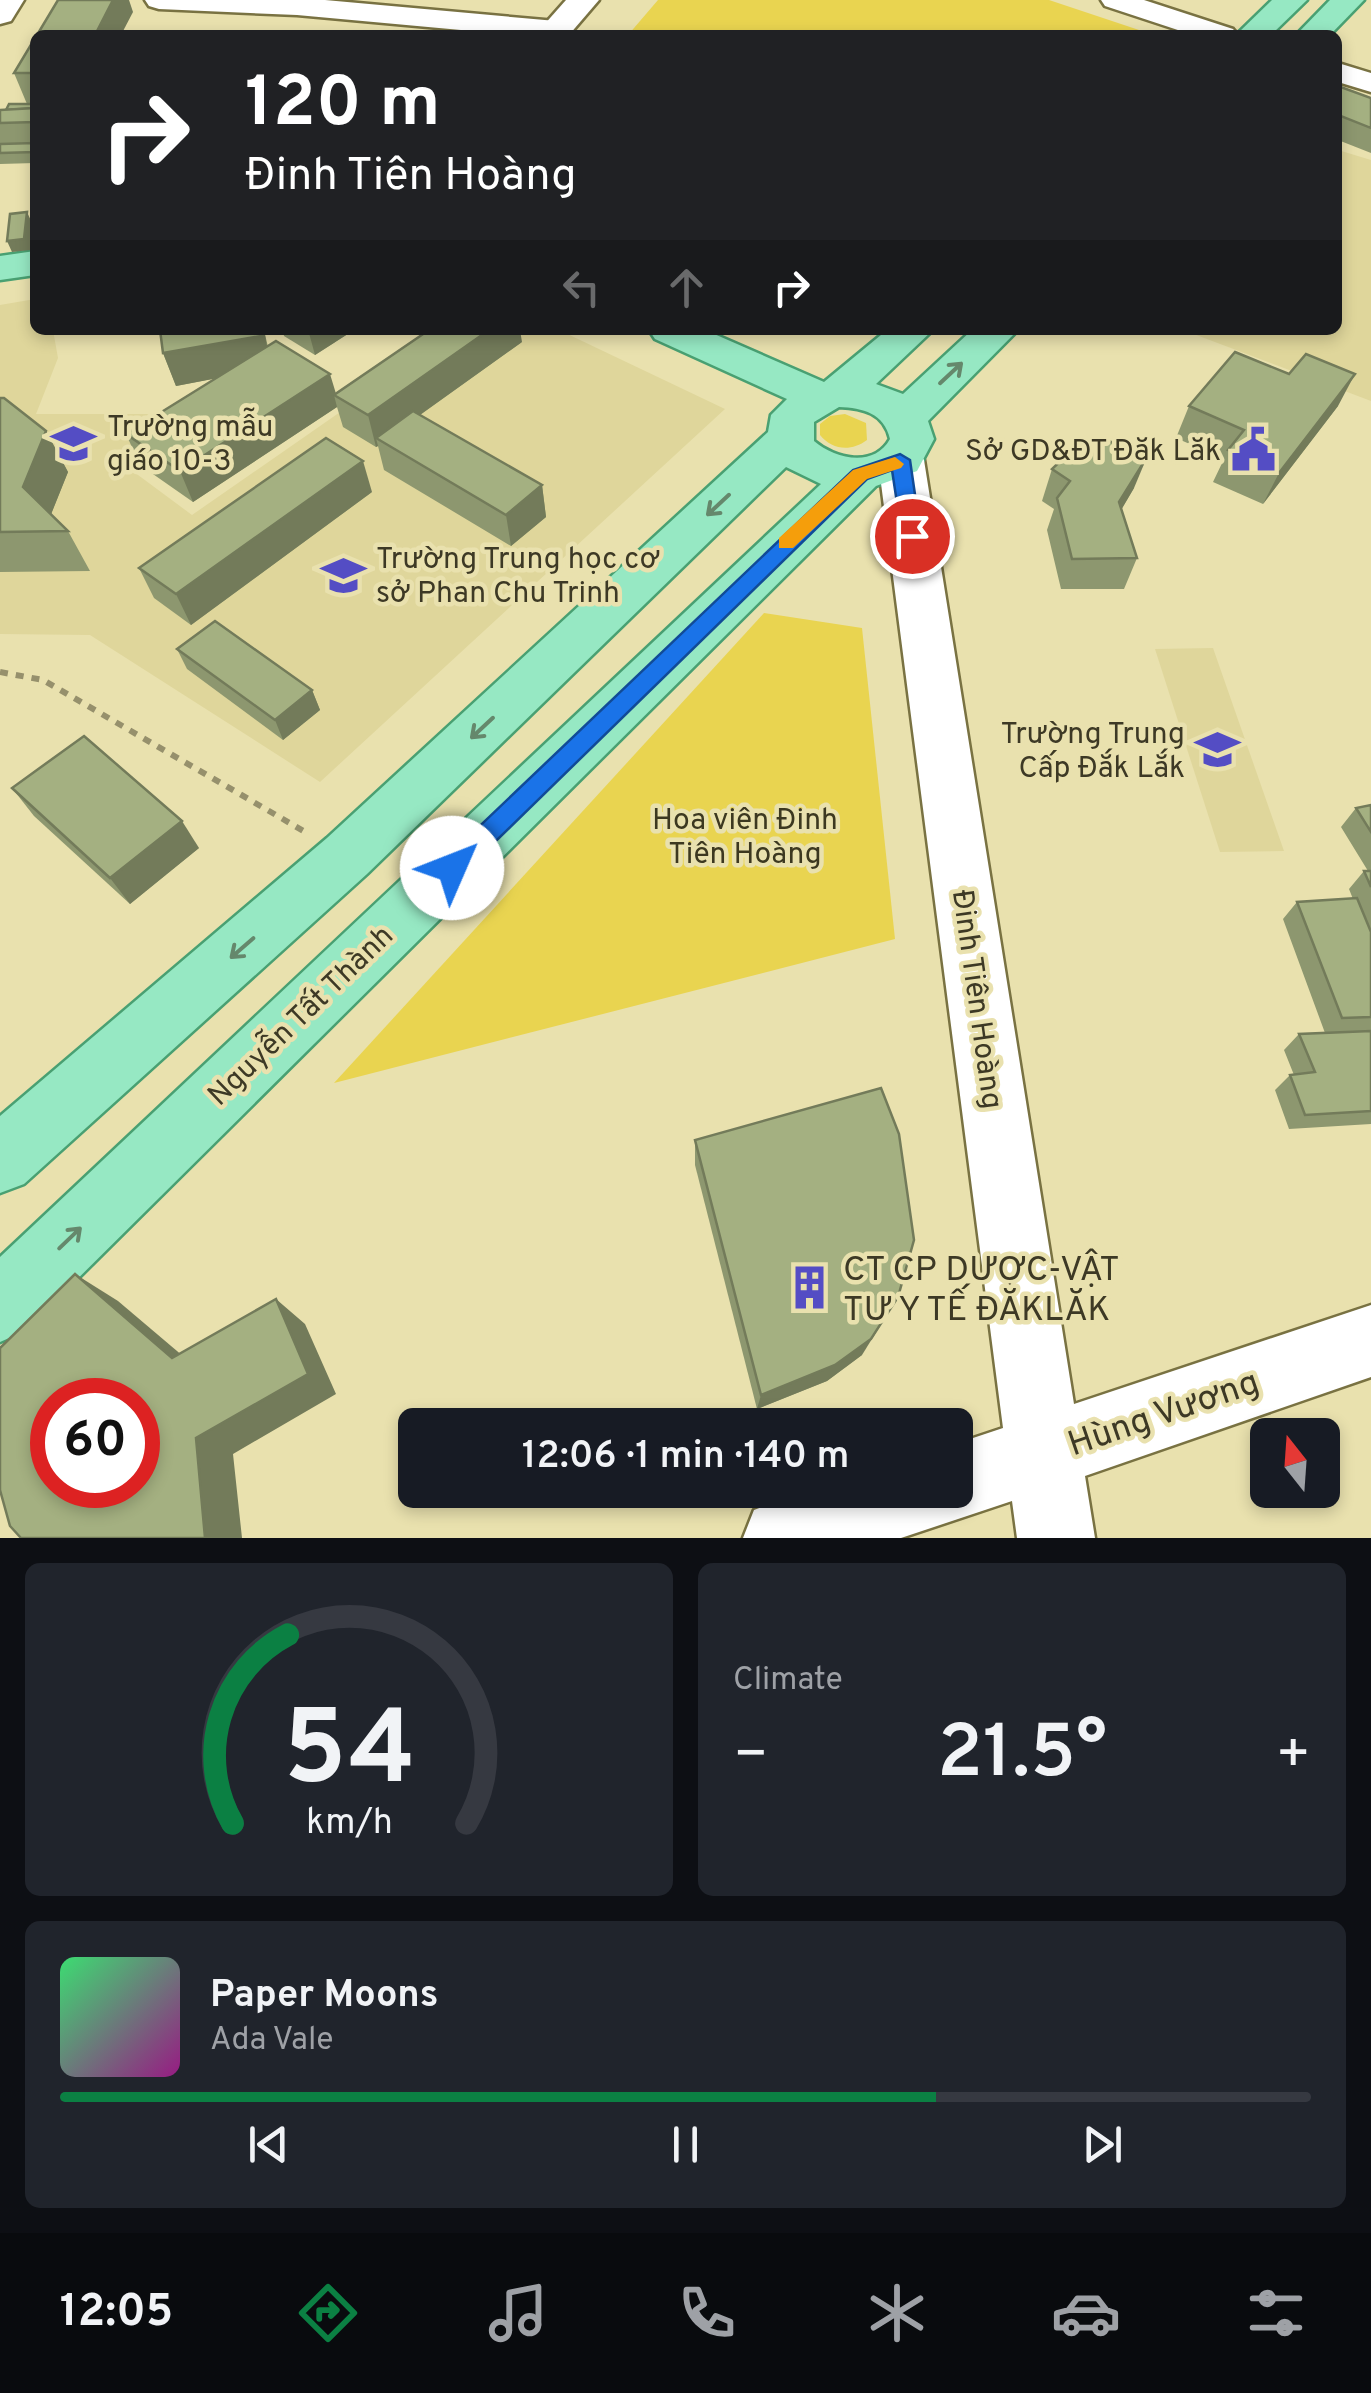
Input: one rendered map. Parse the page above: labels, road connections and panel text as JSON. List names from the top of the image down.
{
  "streets": {
    "main road": ["Nguyễn Tất Thành"],
    "street": ["Đinh Tiên Hoàng", "Hùng Vương"]
  },
  "crossings": [
    ["Đinh Tiên Hoàng", "Nguyễn Tất Thành"],
    ["Đinh Tiên Hoàng", "Hùng Vương"]
  ],
  "parks": ["Hoa viên Đinh Tiên Hoàng"],
  "places": {
    "school or university": ["Trường mẫu giáo 10-3", "Trường Trung học cơ sở Phan Chu Trinh", "Trường Trung Cấp Đắk Lắk"],
    "public building": ["Sở GD&ĐT Đăk Lăk"],
    "building": ["CT CP DƯỢC-VẬT TƯ Y TẾ ĐĂKLĂK"]
  },
  "north": "top",
  "page": {
    "turn": ["120 m", "Đinh Tiên Hoàng"],
    "limit": "60",
    "trip": "12:06 · 1 min · 140 m",
    "tile": "Climate",
    "heat": ["−", "21.5°", "+"],
    "song": ["Paper Moons", "Ada Vale"],
    "tabs": "12:05",
    "gauge": ["54", "km/h"]
  }
}
